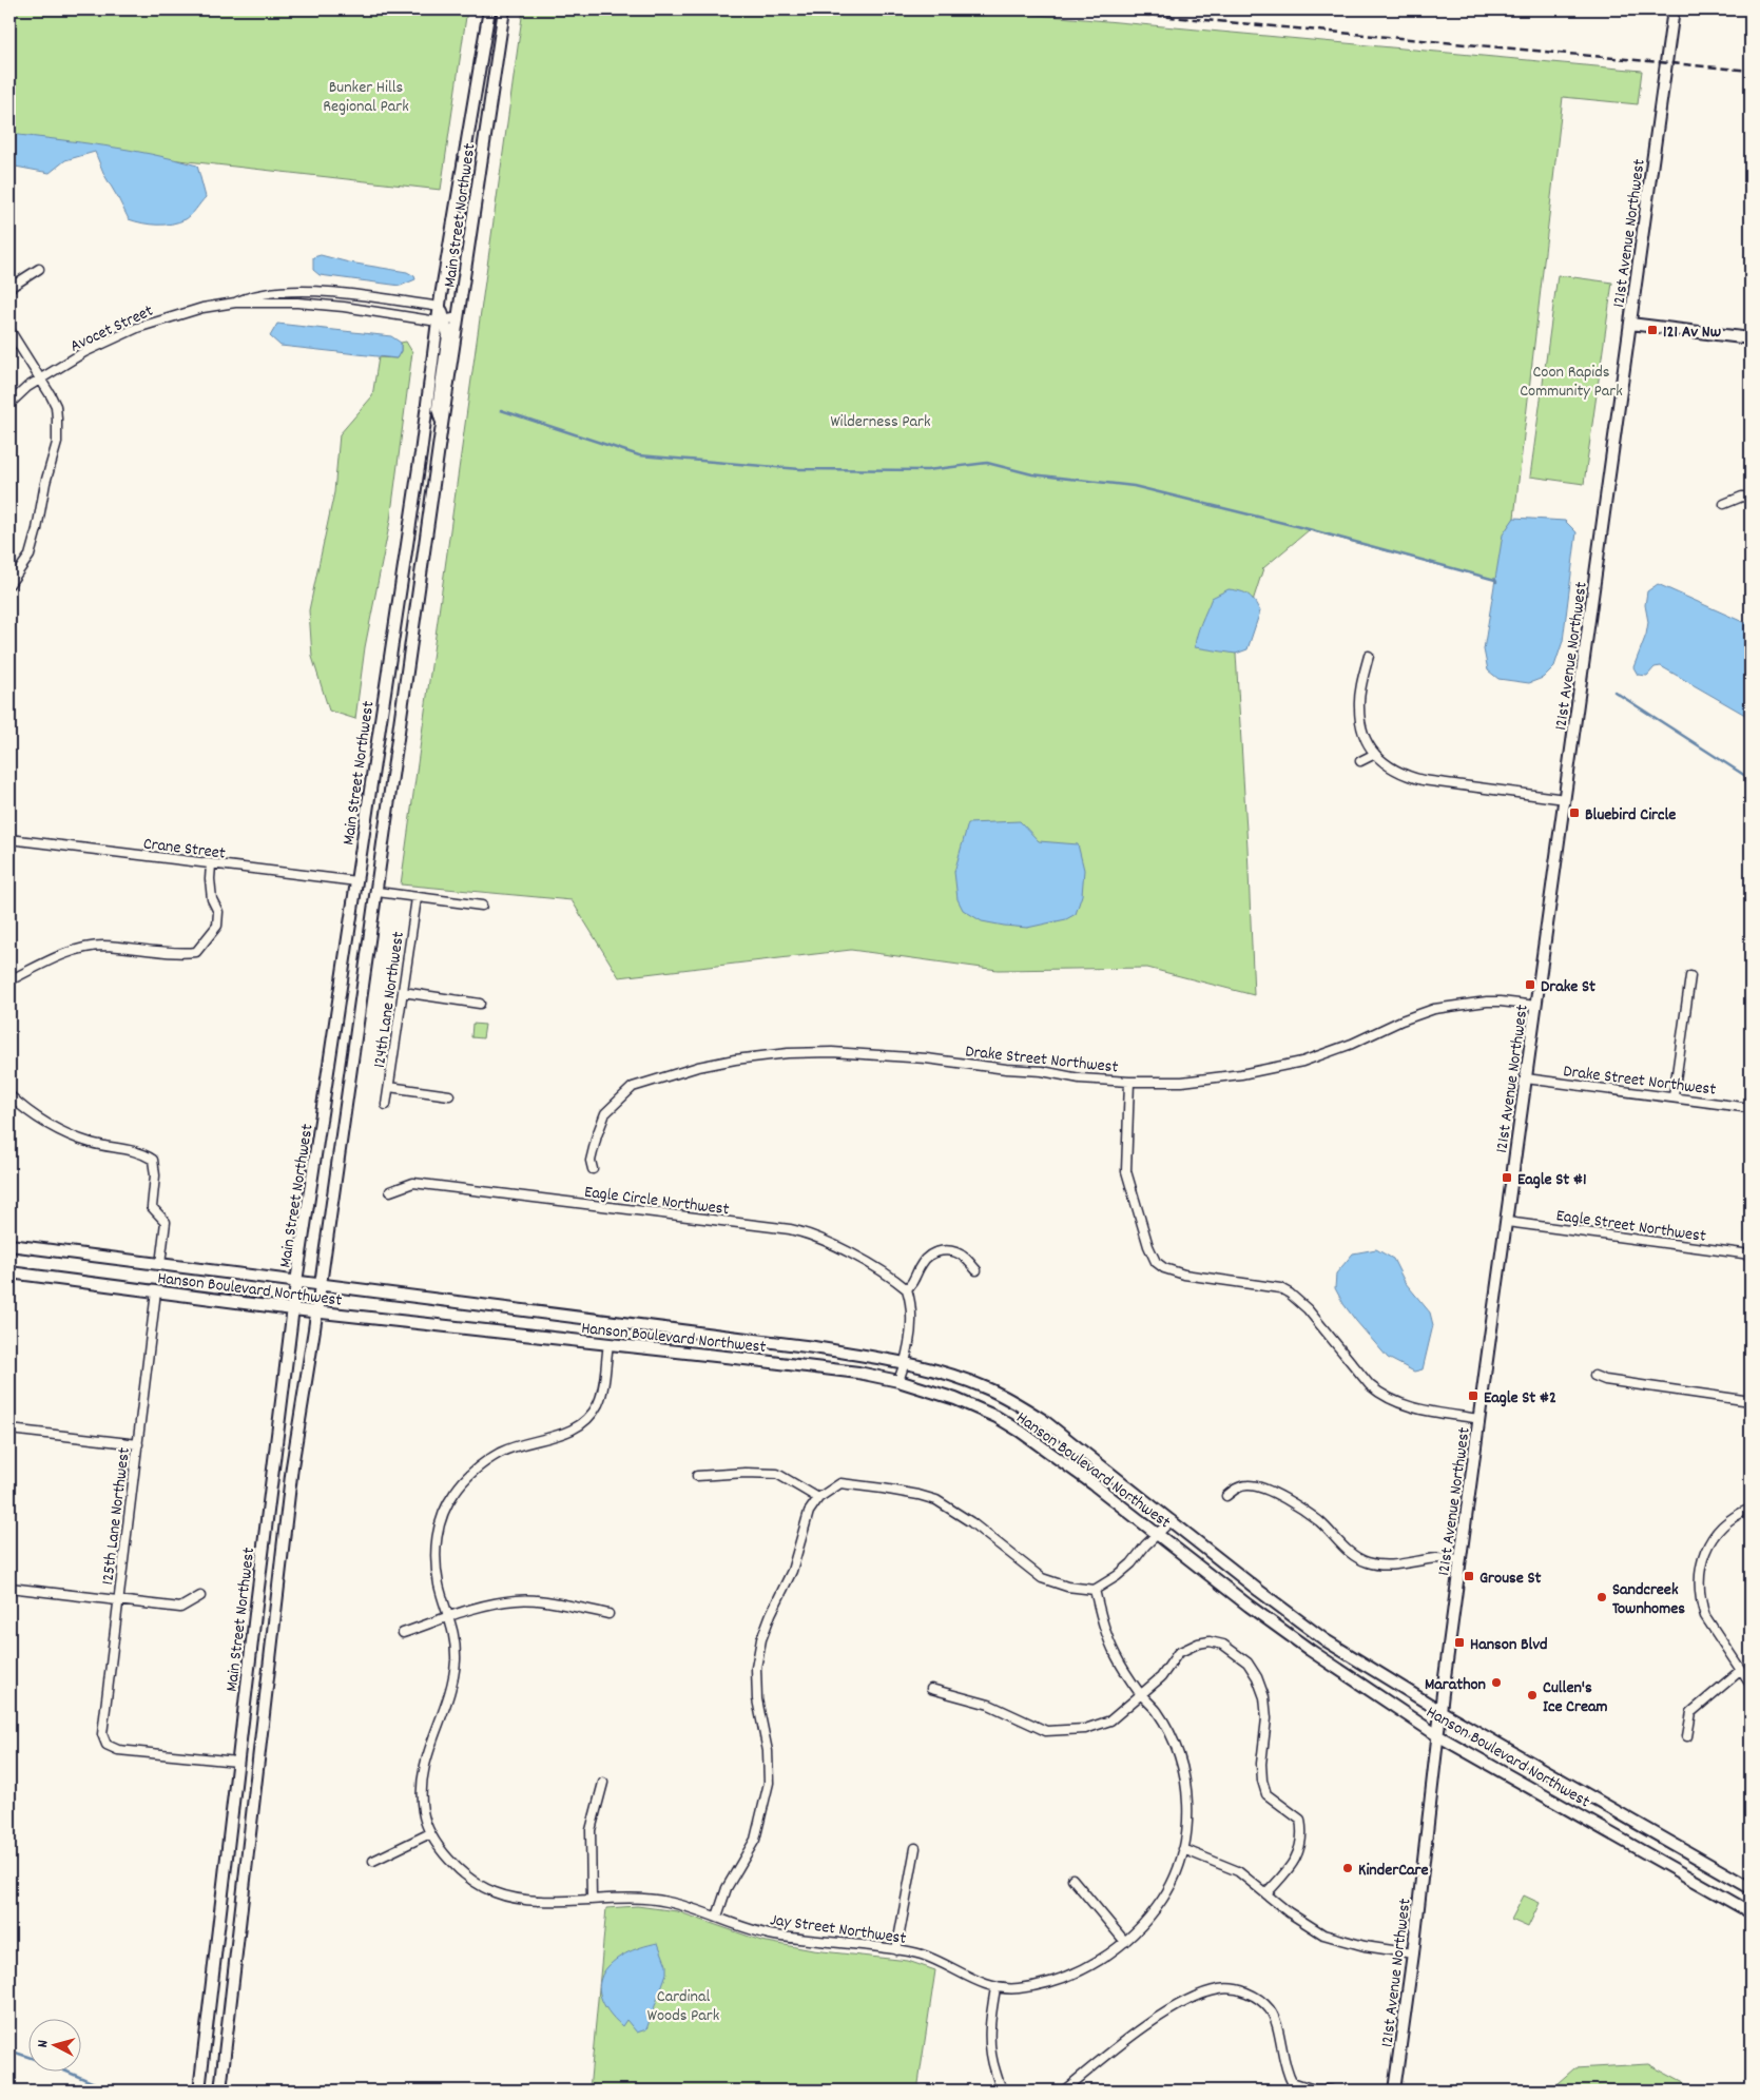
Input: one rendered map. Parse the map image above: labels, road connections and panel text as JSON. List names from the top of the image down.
{
  "streets": {
    "main road": ["Main Street Northwest", "121st Avenue Northwest", "Hanson Boulevard Northwest"],
    "street": [
      "Avocet Street",
      "Crane Street",
      "124th Lane Northwest",
      "Drake Street Northwest",
      "Eagle Circle Northwest",
      "Eagle Street Northwest",
      "125th Lane Northwest",
      "Jay Street Northwest"
    ]
  },
  "crossings": [
    ["Main Street Northwest", "Avocet Street"],
    ["Main Street Northwest", "Crane Street"],
    ["Main Street Northwest", "Hanson Boulevard Northwest"],
    ["Main Street Northwest", "125th Lane Northwest"],
    ["121st Avenue Northwest", "Drake Street Northwest"],
    ["121st Avenue Northwest", "Eagle Street Northwest"],
    ["121st Avenue Northwest", "Hanson Boulevard Northwest"],
    ["Hanson Boulevard Northwest", "125th Lane Northwest"],
    ["Hanson Boulevard Northwest", "Jay Street Northwest"]
  ],
  "parks": [
    "Bunker Hills Regional Park",
    "Coon Rapids Community Park",
    "Wilderness Park",
    "Cardinal Woods Park"
  ],
  "places": {
    "transit": [
      "121 Av Nw",
      "Bluebird Circle",
      "Drake St",
      "Eagle St #1",
      "Eagle St #2",
      "Grouse St",
      "Hanson Blvd"
    ],
    "other": [
      "Sandcreek Townhomes",
      "Marathon",
      "Cullen's Ice Cream",
      "KinderCare"
    ]
  },
  "north": "left"
}
